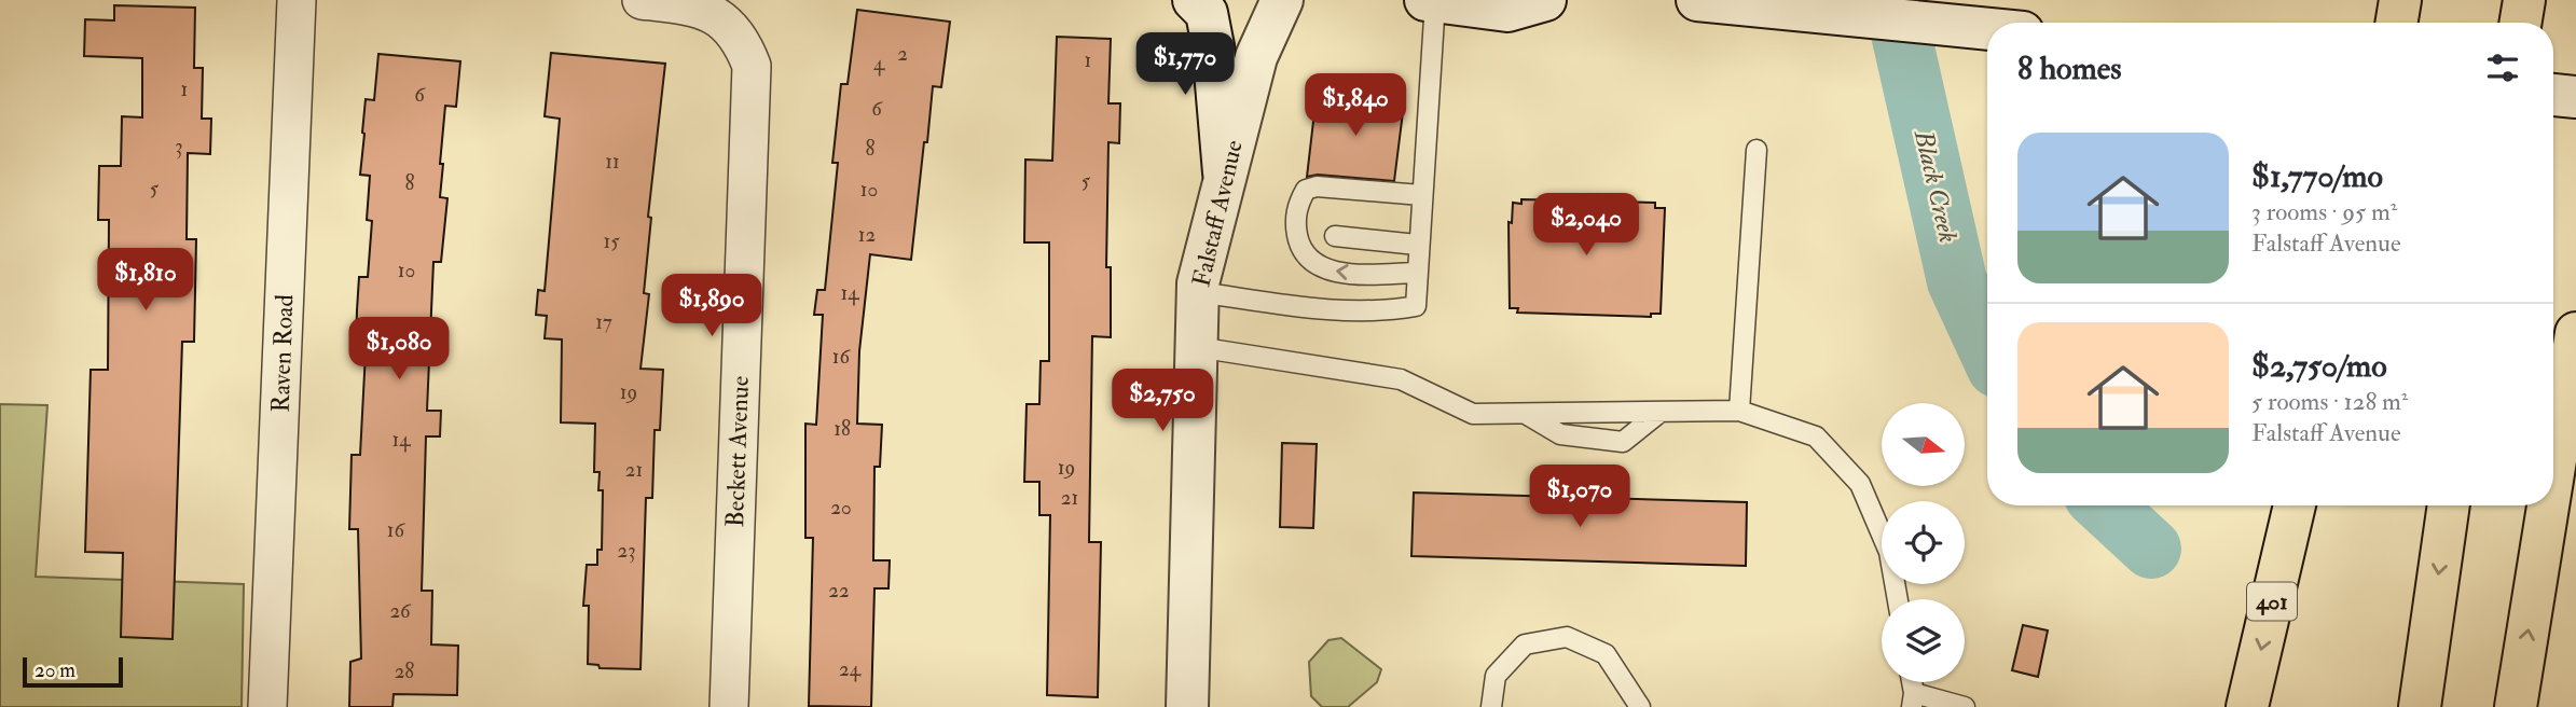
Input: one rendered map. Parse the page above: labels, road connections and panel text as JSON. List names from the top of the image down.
{
  "streets": {
    "highway": ["401"],
    "street": ["Falstaff Avenue", "Raven Road", "Beckett Avenue"]
  },
  "water": ["Black Creek"],
  "house_numbers": [
    "2",
    "1",
    "4",
    "1",
    "6",
    "6",
    "3",
    "8",
    "11",
    "5",
    "8",
    "5",
    "10",
    "12",
    "15",
    "10",
    "14",
    "17",
    "16",
    "19",
    "18",
    "14",
    "19",
    "21",
    "21",
    "20",
    "16",
    "23",
    "22",
    "26",
    "24",
    "28"
  ],
  "scale_bar": "20 m",
  "north": "right",
  "page": {
    "heading": "8 homes",
    "price": [
      "$1,770",
      "$1,840",
      "$2,040",
      "$1,810",
      "$1,890",
      "$1,080",
      "$2,750",
      "$1,070"
    ],
    "list": [
      {
        "name": "$1,770/mo",
        "note": "3 rooms · 95 m² · Falstaff Avenue"
      },
      {
        "name": "$2,750/mo",
        "note": "5 rooms · 128 m² · Falstaff Avenue"
      }
    ],
    "scale": "20 m"
  }
}
